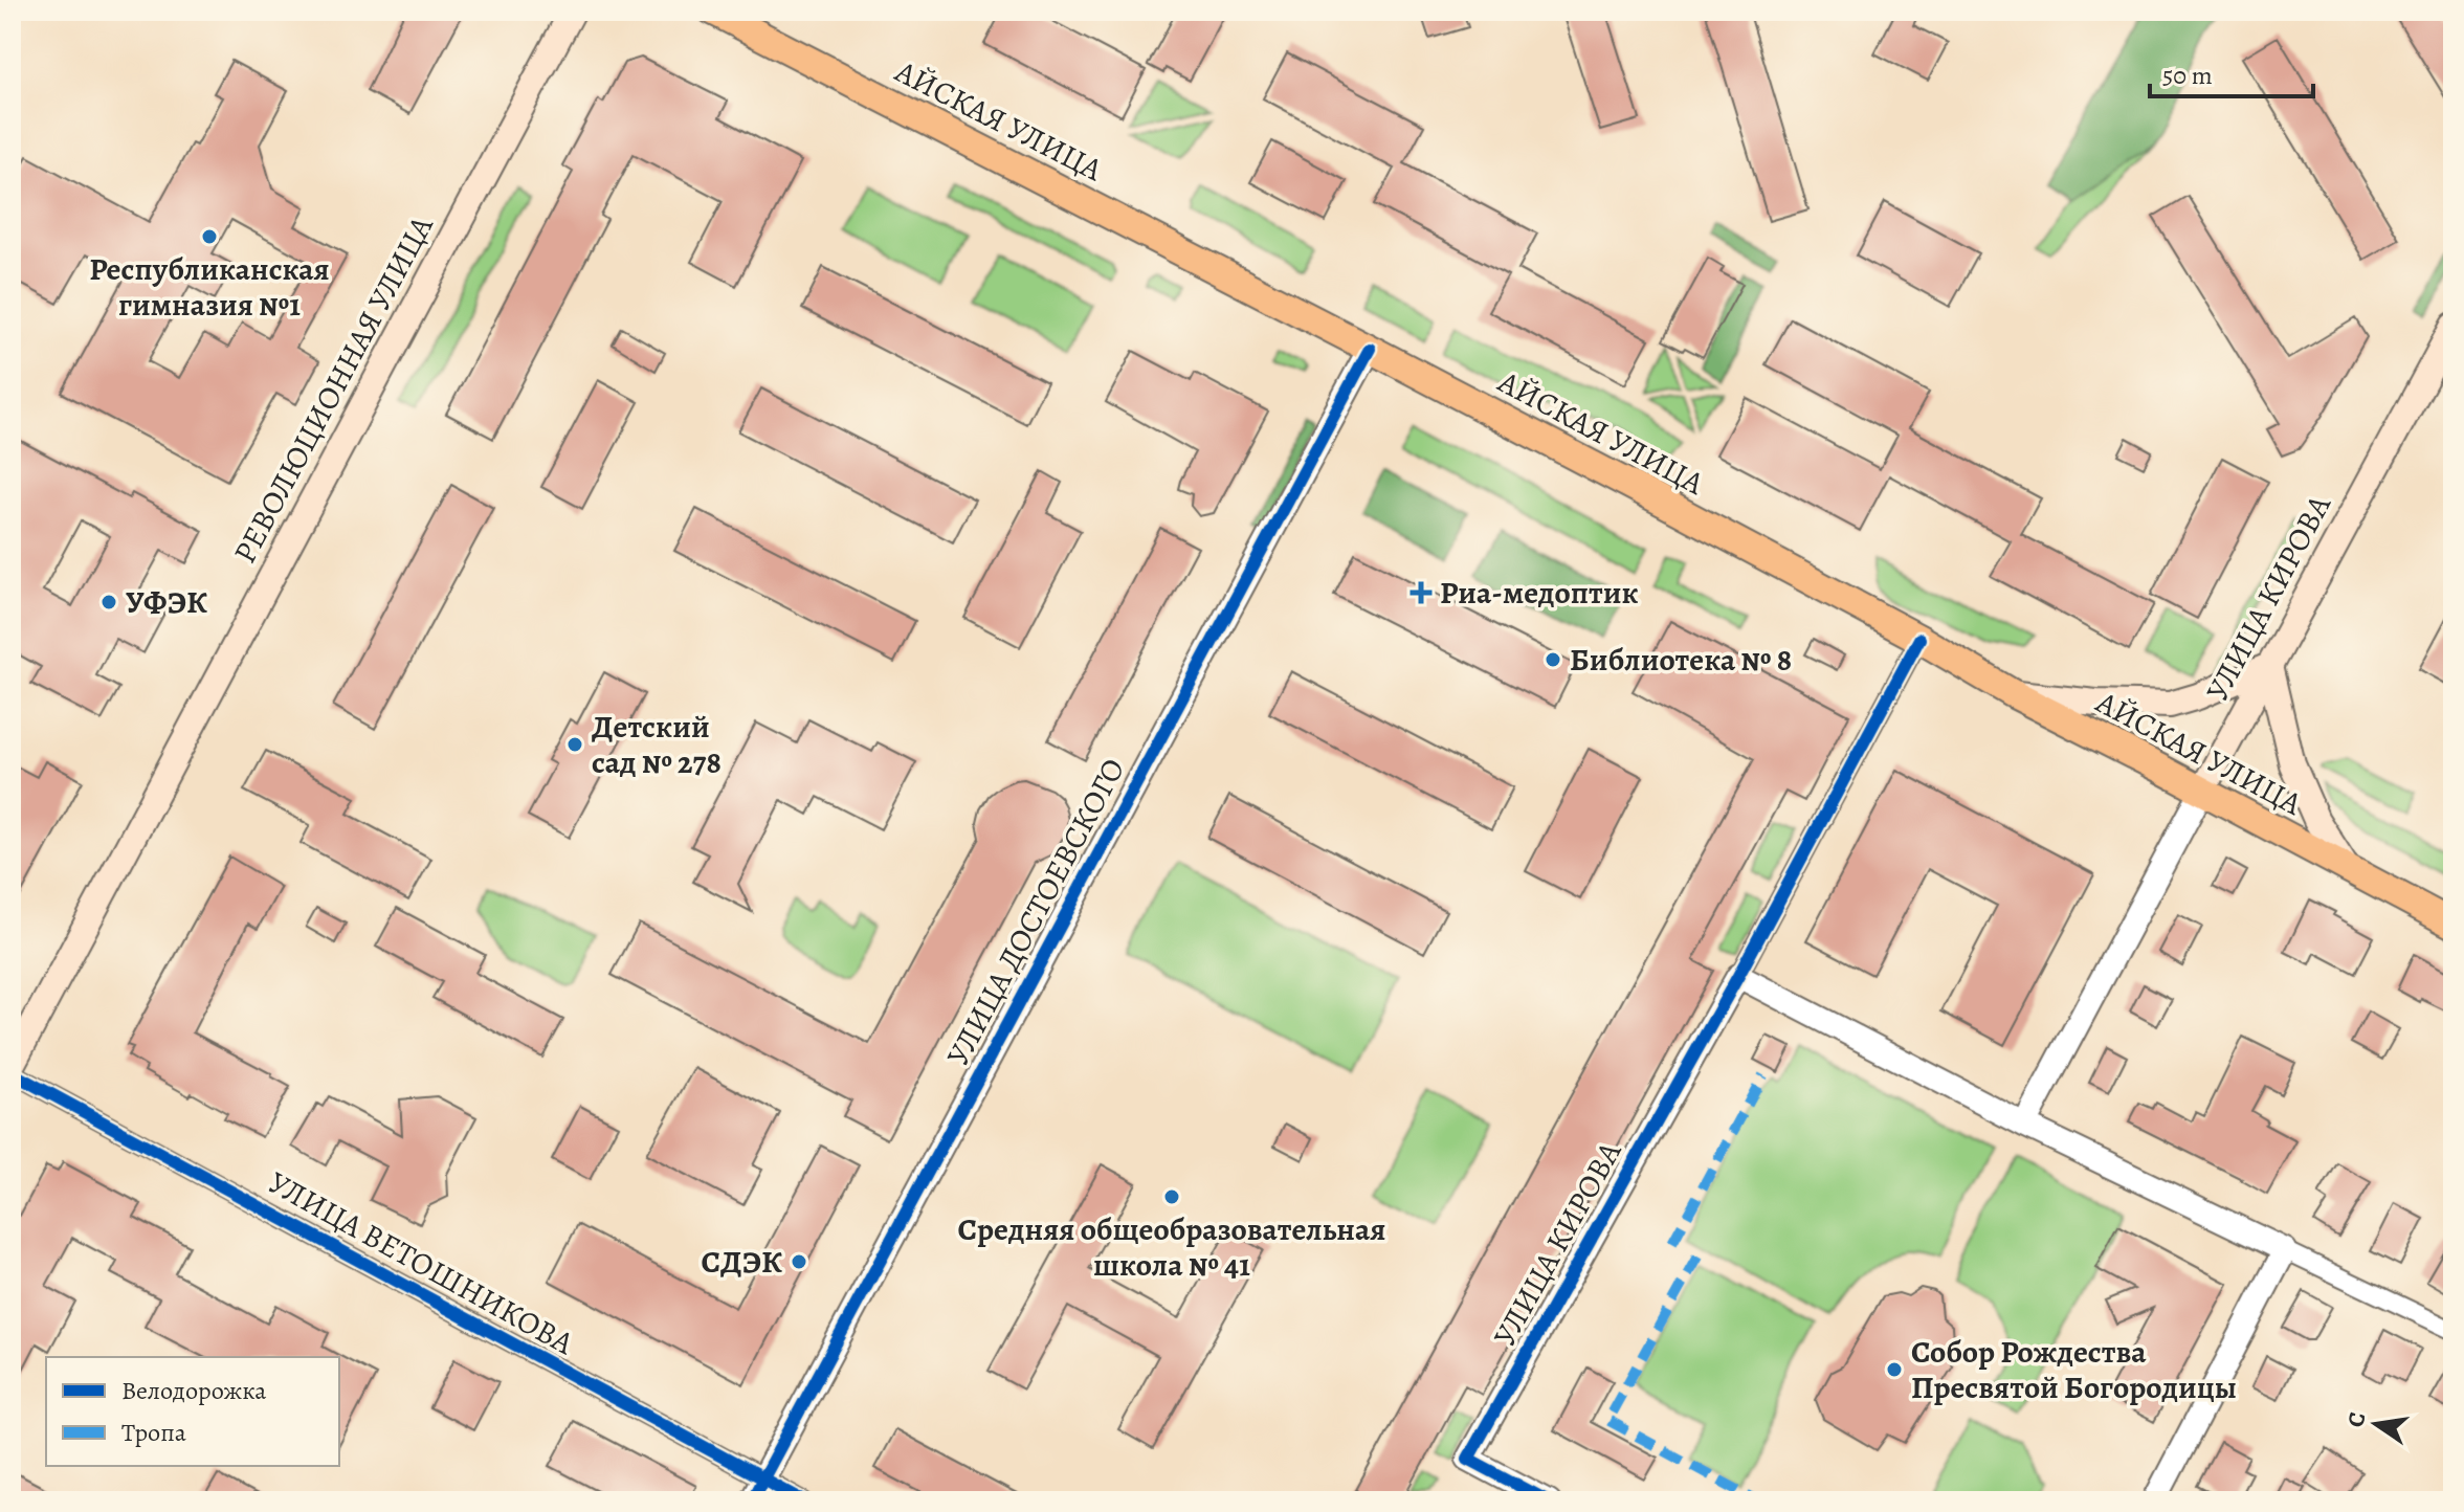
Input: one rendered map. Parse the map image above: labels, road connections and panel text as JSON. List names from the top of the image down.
{
  "streets": {
    "main road": ["АЙСКАЯ УЛИЦА", "РЕВОЛЮЦИОННАЯ УЛИЦА", "УЛИЦА КИРОВА"],
    "street": ["УЛИЦА ДОСТОЕВСКОГО", "УЛИЦА ВЕТОШНИКОВА"]
  },
  "crossings": [
    ["АЙСКАЯ УЛИЦА", "УЛИЦА КИРОВА"],
    ["АЙСКАЯ УЛИЦА", "УЛИЦА ДОСТОЕВСКОГО"],
    ["РЕВОЛЮЦИОННАЯ УЛИЦА", "УЛИЦА ВЕТОШНИКОВА"],
    ["УЛИЦА ДОСТОЕВСКОГО", "УЛИЦА ВЕТОШНИКОВА"]
  ],
  "places": {
    "other": [
      "Республиканская гимназия №1",
      "УФЭК",
      "Библиотека № 8",
      "Детский сад № 278",
      "Средняя общеобразовательная школа № 41",
      "СДЭК",
      "Собор Рождества Пресвятой Богородицы"
    ],
    "health": ["Риа-медоптик"]
  },
  "legend": ["Велодорожка", "Тропа"],
  "scale_bar": "50 m",
  "north": "left"
}
